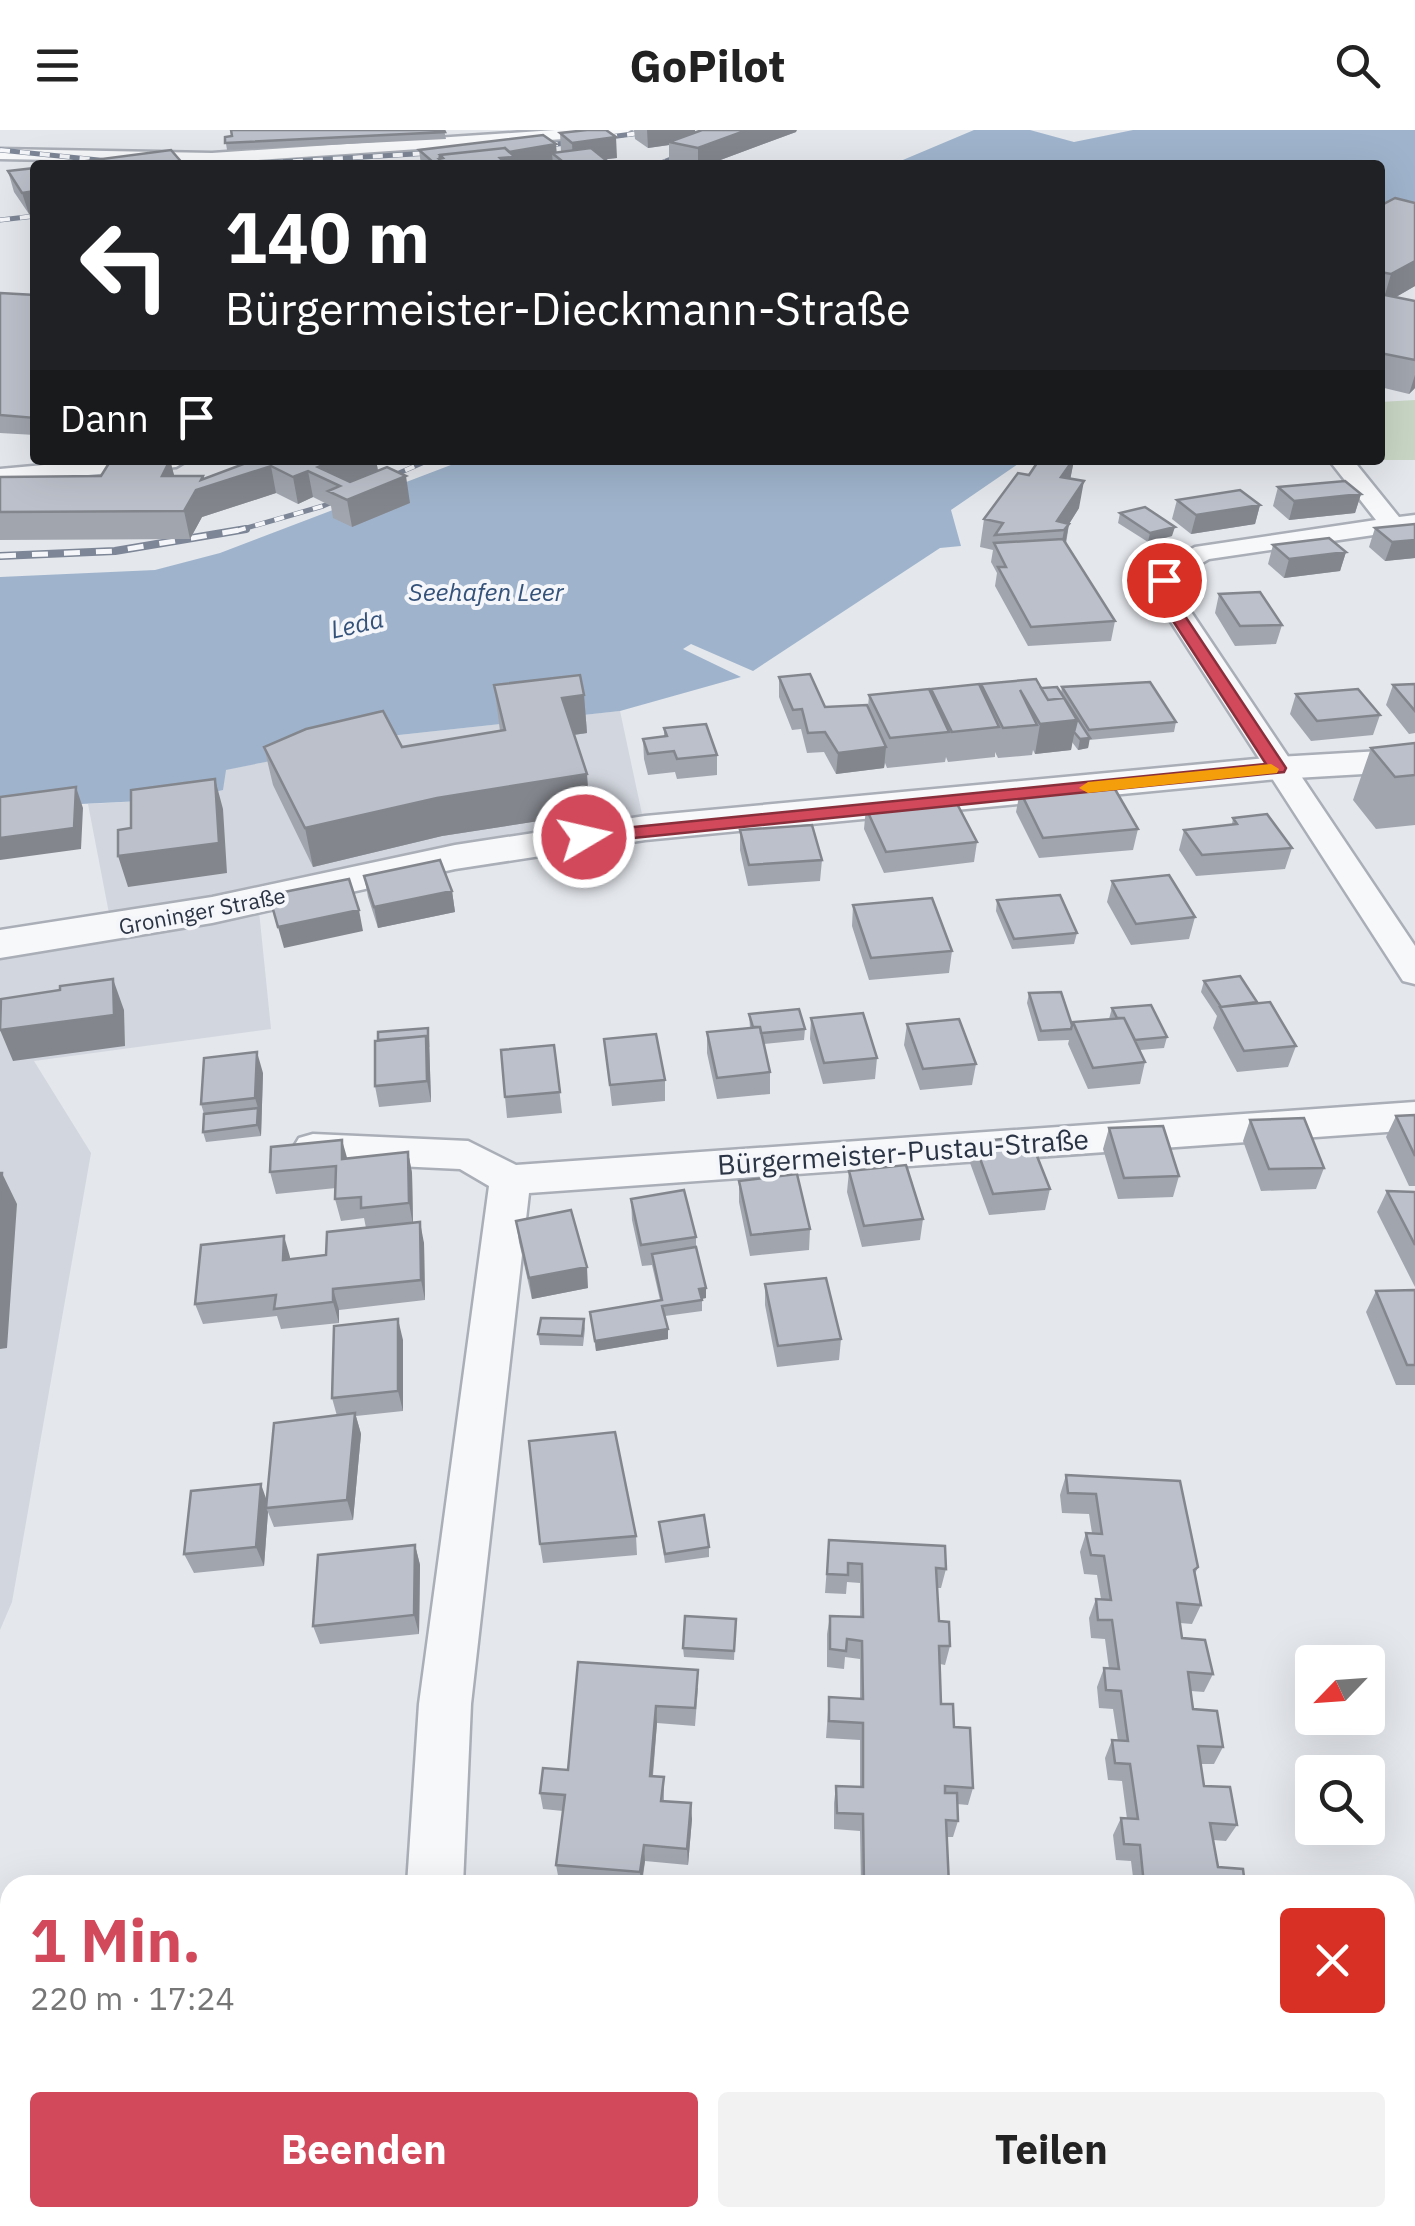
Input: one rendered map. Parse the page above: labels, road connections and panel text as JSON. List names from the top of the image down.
{
  "streets": {
    "street": ["Groninger Straße", "Bürgermeister-Pustau-Straße"]
  },
  "water": ["Seehafen Leer", "Leda"],
  "north": "bottom left",
  "page": {
    "header": "GoPilot",
    "turn": ["140 m", "Bürgermeister-Dieckmann-Straße"],
    "then": "Dann",
    "heading": ["1 Min.", "220 m · 17:24"],
    "buttons": ["Beenden", "Teilen"]
  }
}
